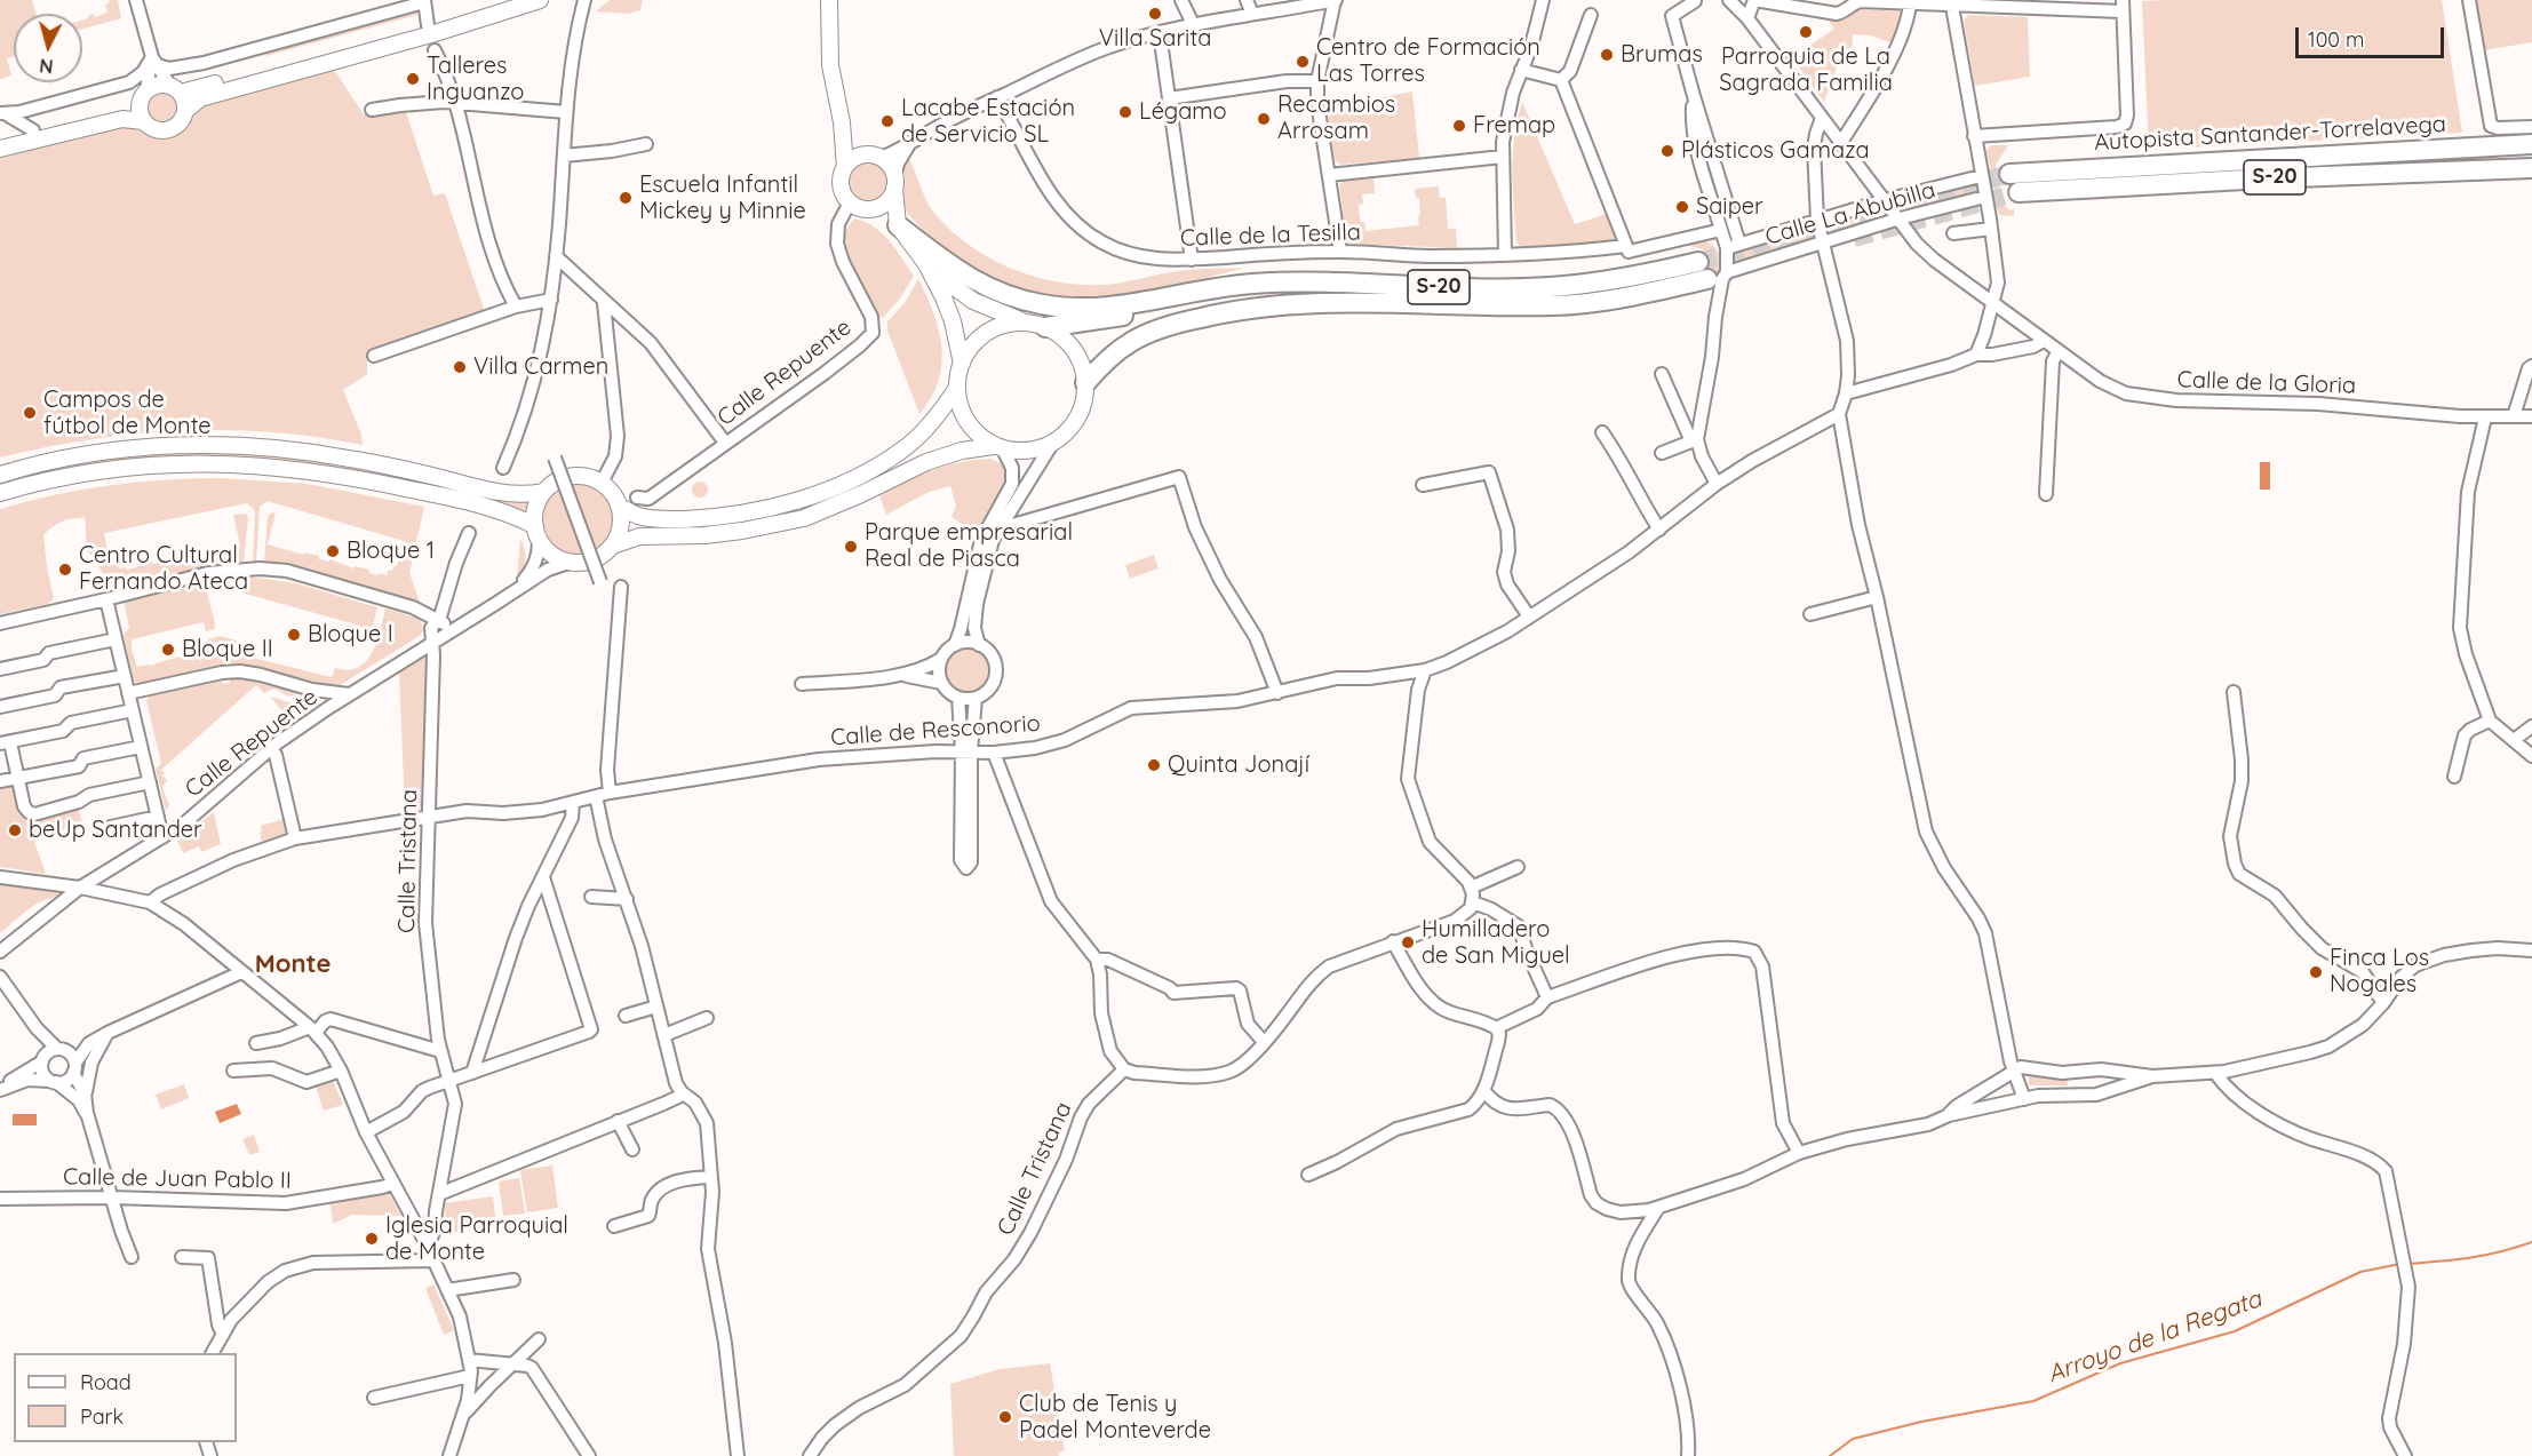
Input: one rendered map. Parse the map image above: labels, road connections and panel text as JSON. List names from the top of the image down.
{
  "streets": {
    "highway": ["Autopista Santander-Torrelavega", "S-20"],
    "street": [
      "Calle La Abubilla",
      "Calle de la Tesilla",
      "Calle Repuente",
      "Calle de la Gloria",
      "Calle de Resconorio",
      "Calle Tristana",
      "Calle de Juan Pablo II"
    ]
  },
  "crossings": [
    ["Calle La Abubilla", "Calle de la Gloria"],
    ["Calle Repuente", "Calle Tristana"],
    ["Calle de Resconorio", "Calle Tristana"]
  ],
  "districts": ["Monte"],
  "water": ["Arroyo de la Regata"],
  "places": [
    "Villa Sarita",
    "Parroquia de La Sagrada Familia",
    "Brumas",
    "Centro de Formación Las Torres",
    "Talleres Inguanzo",
    "Légamo",
    "Recambios Arrosam",
    "Lacabe Estación de Servicio SL",
    "Fremap",
    "Plásticos Gamaza",
    "Escuela Infantil Mickey y Minnie",
    "Saiper",
    "Villa Carmen",
    "Campos de fútbol de Monte",
    "Parque empresarial Real de Piasca",
    "Bloque 1",
    "Centro Cultural Fernando Ateca",
    "Bloque I",
    "Bloque II",
    "Quinta Jonají",
    "beUp Santander",
    "Humilladero de San Miguel",
    "Finca Los Nogales",
    "Iglesia Parroquial de Monte",
    "Club de Tenis y Padel Monteverde"
  ],
  "legend": ["Road", "Park"],
  "scale_bar": "100 m",
  "north": "bottom"
}
